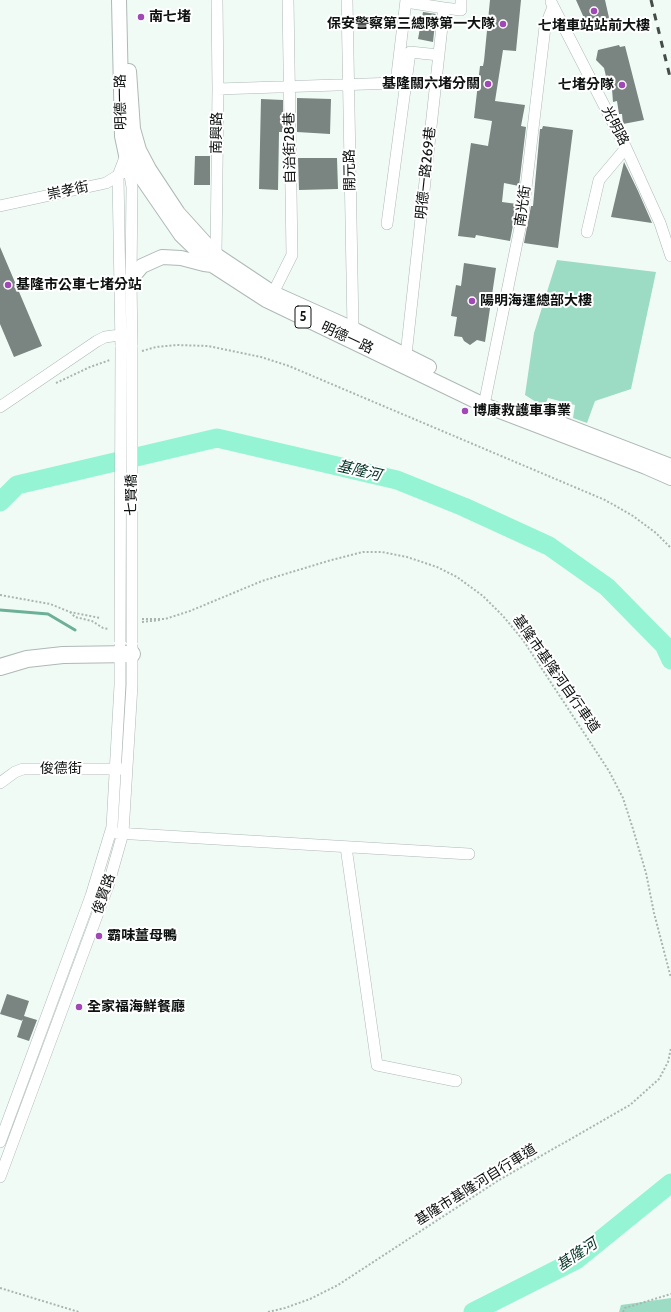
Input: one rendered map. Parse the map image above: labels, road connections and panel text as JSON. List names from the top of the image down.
{
  "streets": {
    "main road": ["明德一路", "5"],
    "street": [
      "光明路",
      "南興路",
      "自治街28巷",
      "開元路",
      "明德一路269巷",
      "崇孝街",
      "南光街",
      "七賢橋",
      "俊德街",
      "俊賢路"
    ],
    "path": ["基隆市基隆河自行車道"]
  },
  "crossings": [
    ["明德一路", "南興路"],
    ["明德一路", "自治街28巷"],
    ["明德一路", "開元路"],
    ["明德一路", "明德一路269巷"],
    ["明德一路", "南光街"],
    ["光明路", "南光街"],
    ["七賢橋", "基隆市基隆河自行車道"],
    ["七賢橋", "俊賢路"],
    ["俊德街", "俊賢路"]
  ],
  "water": ["基隆河"],
  "places": [
    "七堵車站站前大樓",
    "南七堵",
    "保安警察第三總隊第一大隊",
    "基隆關六堵分關",
    "七堵分隊",
    "基隆市公車七堵分站",
    "陽明海運總部大樓",
    "博康救護車事業",
    "霸味薑母鴨",
    "全家福海鮮餐廳"
  ]
}
